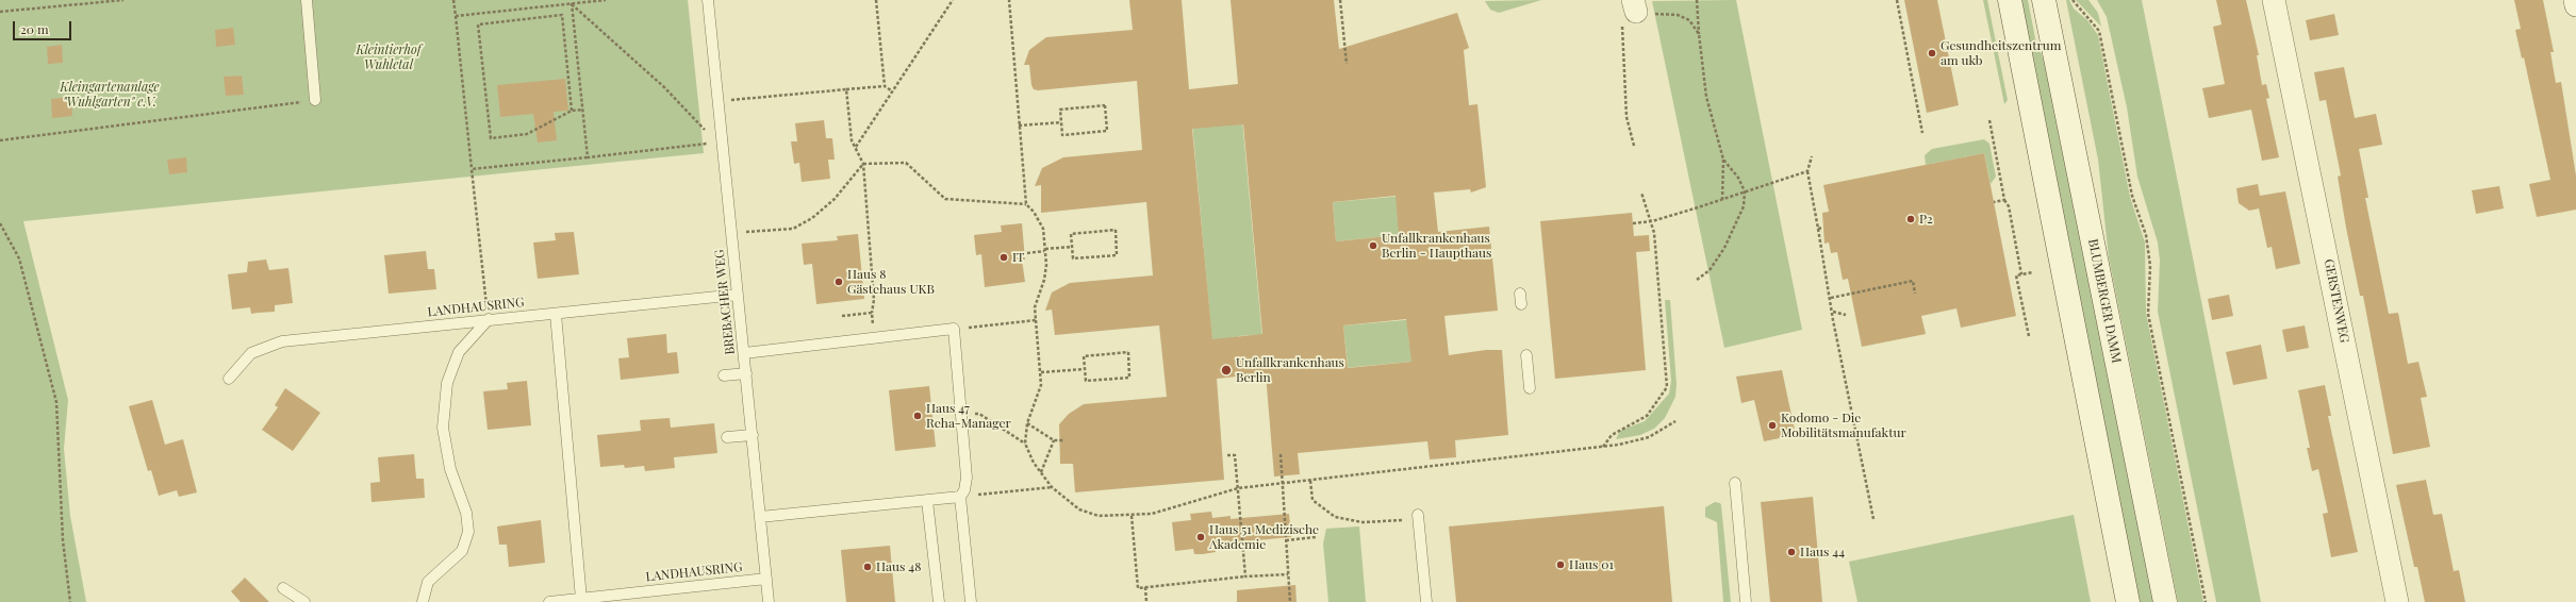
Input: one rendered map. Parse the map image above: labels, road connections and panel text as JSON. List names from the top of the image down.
{
  "streets": {
    "main road": ["BLUMBERGER DAMM"],
    "street": ["GERSTENWEG"],
    "lane": ["BREBACHER WEG", "LANDHAUSRING"]
  },
  "crossings": [
    ["BREBACHER WEG", "LANDHAUSRING"]
  ],
  "parks": ["Kleintierhof Wuhletal", "Kleingartenanlage \"Wuhlgarten\" e.V."],
  "places": [
    "Gesundheitszentrum am ukb",
    "P2",
    "Unfallkrankenhaus Berlin - Haupthaus",
    "IT",
    "Haus 8 Gästehaus UKB",
    "Unfallkrankenhaus Berlin",
    "Haus 47 Reha-Manager",
    "Kodomo - Die Mobilitätsmanufaktur",
    "Haus 51 Medizische Akademie",
    "Haus 44",
    "Haus 01",
    "Haus 48"
  ],
  "scale_bar": "20 m"
}
